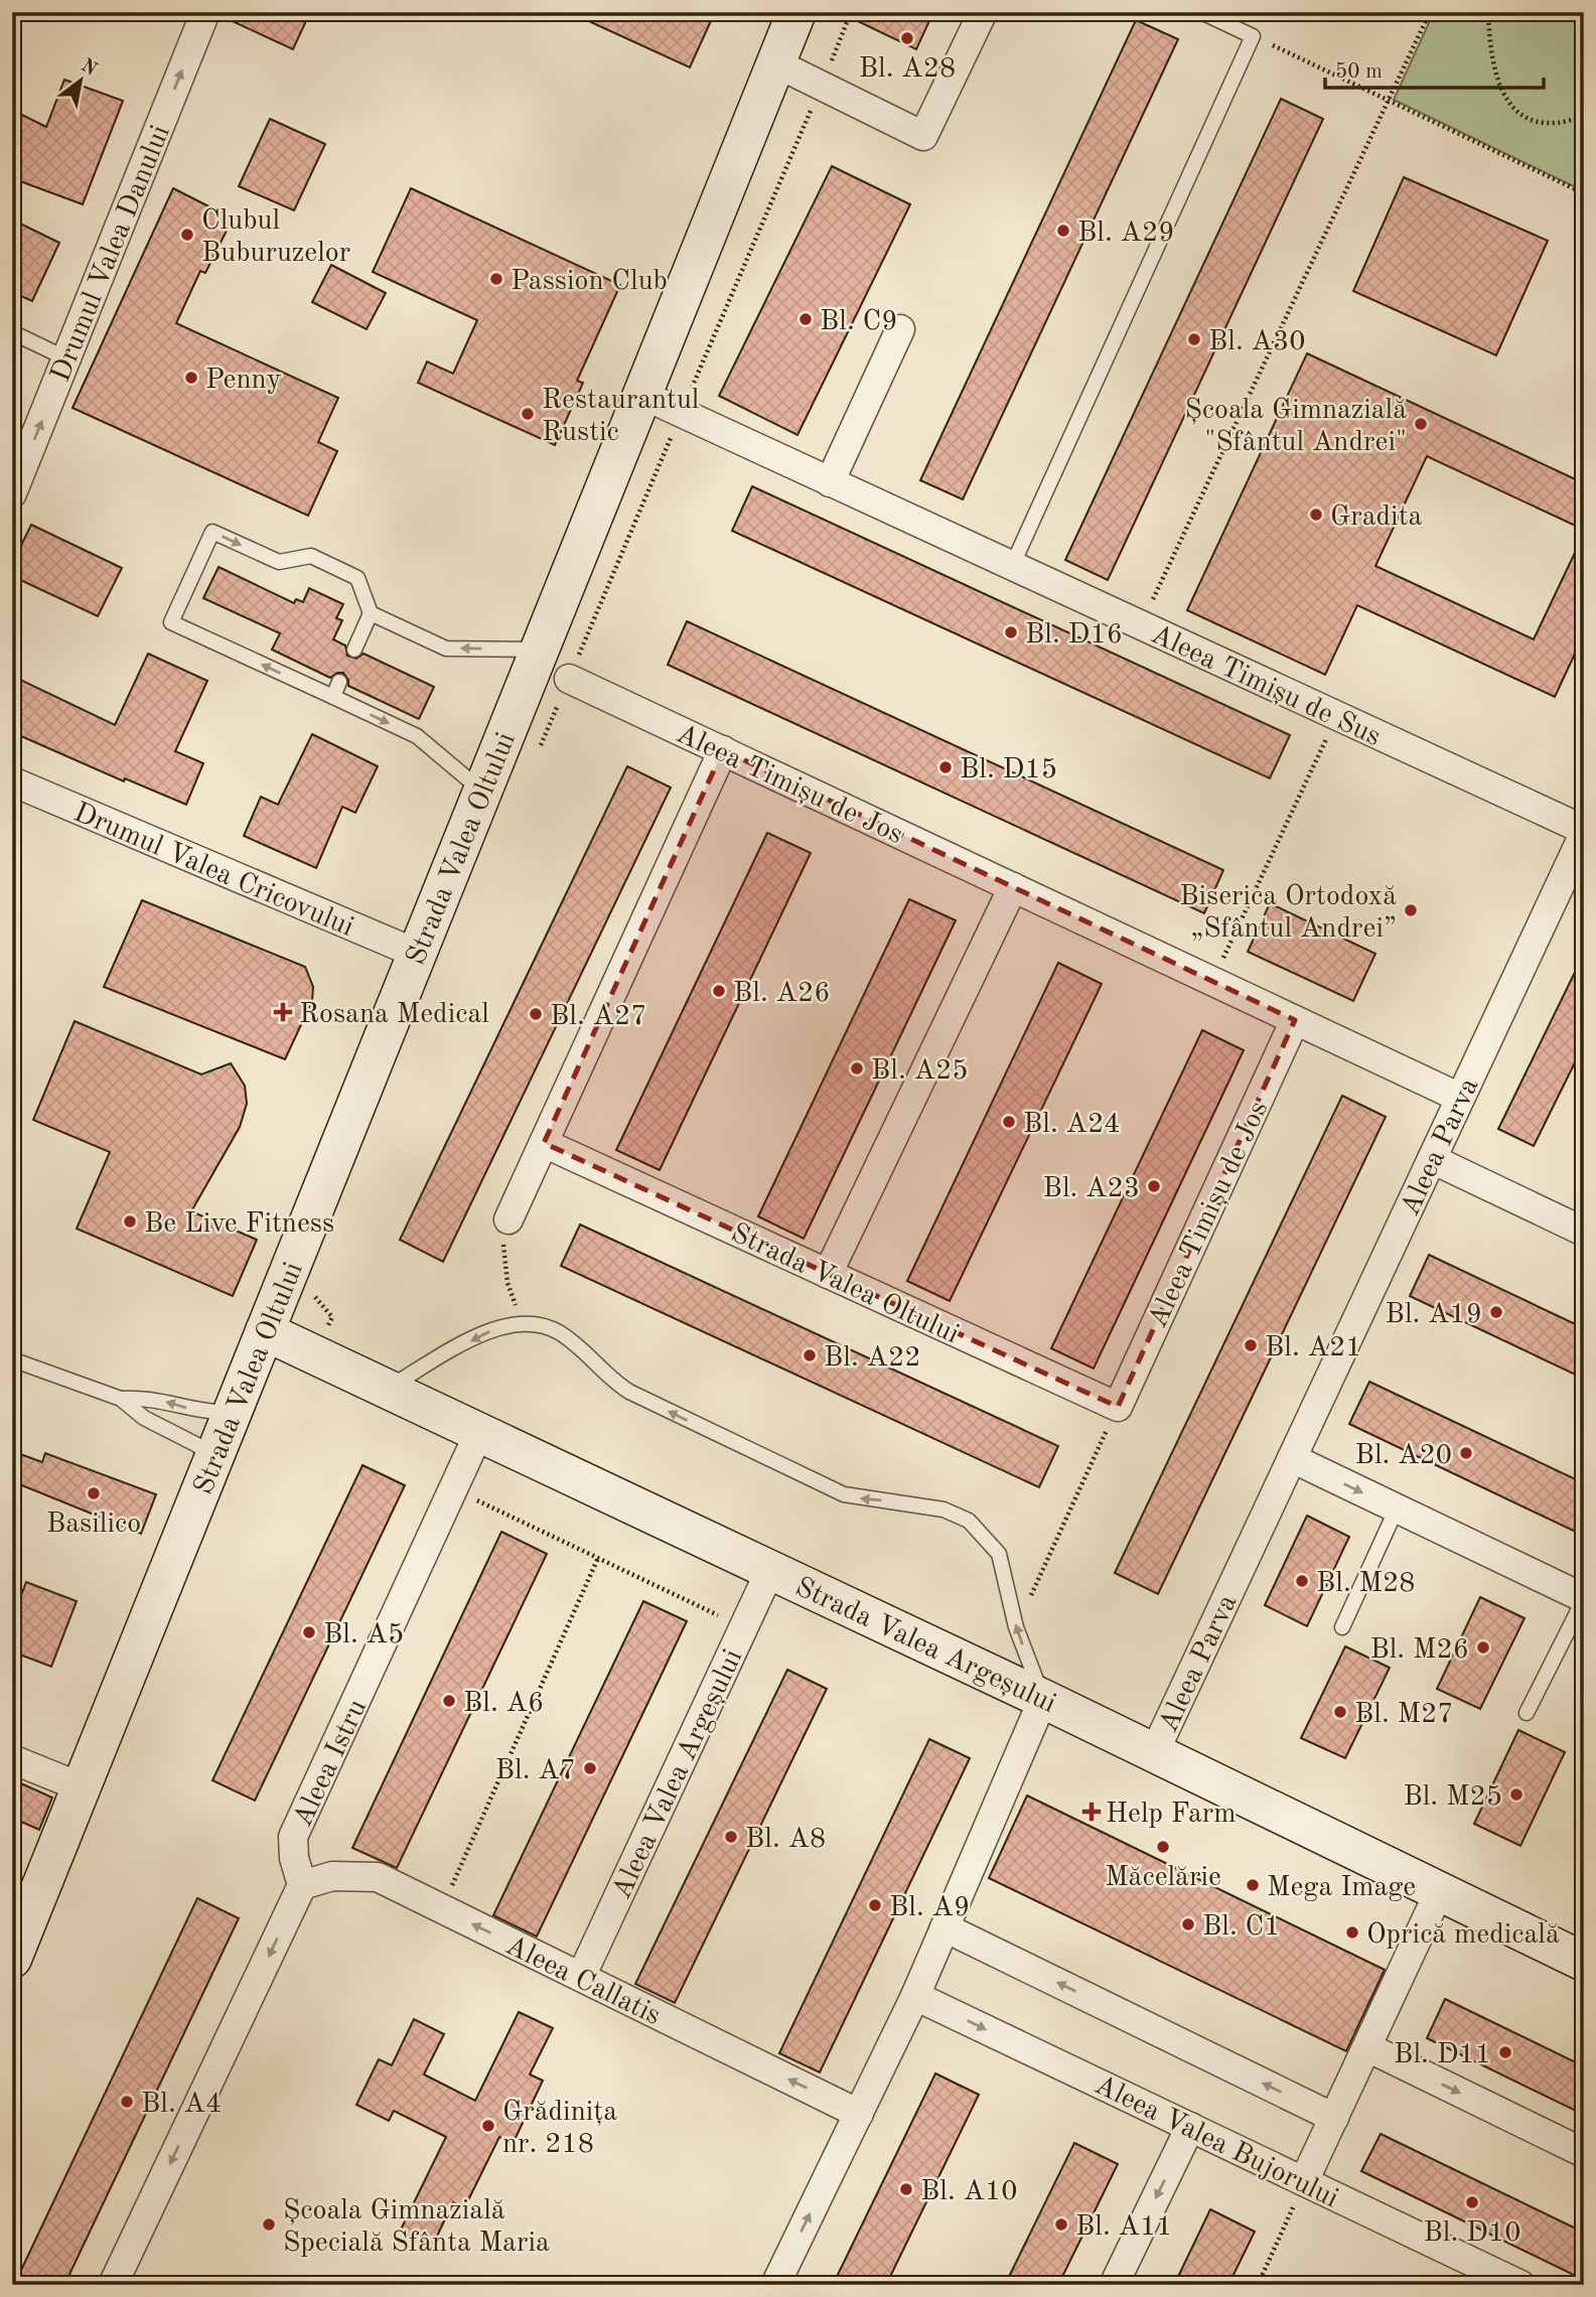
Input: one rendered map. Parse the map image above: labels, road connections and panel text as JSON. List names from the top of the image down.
{
  "streets": {
    "main road": ["Strada Valea Oltului", "Strada Valea Argeșului"],
    "street": [
      "Drumul Valea Danului",
      "Aleea Timișu de Sus",
      "Aleea Timișu de Jos",
      "Drumul Valea Cricovului",
      "Aleea Parva",
      "Aleea Istru",
      "Aleea Valea Argeșului",
      "Aleea Callatis",
      "Aleea Valea Bujorului"
    ]
  },
  "crossings": [
    ["Aleea Timișu de Sus", "Strada Valea Oltului"],
    ["Aleea Timișu de Sus", "Aleea Parva"],
    ["Aleea Timișu de Jos", "Strada Valea Oltului"],
    ["Aleea Timișu de Jos", "Aleea Parva"],
    ["Strada Valea Oltului", "Drumul Valea Cricovului"],
    ["Strada Valea Oltului", "Strada Valea Argeșului"],
    ["Aleea Parva", "Strada Valea Argeșului"],
    ["Strada Valea Argeșului", "Aleea Istru"],
    ["Strada Valea Argeșului", "Aleea Valea Argeșului"],
    ["Aleea Istru", "Aleea Callatis"],
    ["Aleea Valea Argeșului", "Aleea Callatis"]
  ],
  "one_way": ["Drumul Valea Danului", "Aleea Callatis"],
  "places": {
    "other": [
      "Bl. A28",
      "Bl. A29",
      "Clubul Buburuzelor",
      "Passion Club",
      "Bl. C9",
      "Bl. A30",
      "Penny",
      "Restaurantul Rustic",
      "Școala Gimnazială \"Sfântul Andrei\"",
      "Gradita",
      "Bl. D16",
      "Bl. D15",
      "Biserica Ortodoxă „Sfântul Andrei”",
      "Bl. A26",
      "Bl. A27",
      "Bl. A25",
      "Bl. A24",
      "Bl. A23",
      "Be Live Fitness",
      "Bl. A19",
      "Bl. A21",
      "Bl. A22",
      "Bl. A20",
      "Basilico",
      "Bl. M28",
      "Bl. A5",
      "Bl. M26",
      "Bl. A6",
      "Bl. M27",
      "Bl. A7",
      "Bl. M25",
      "Bl. A8",
      "Măcelărie",
      "Mega Image",
      "Bl. A9",
      "Bl. C1",
      "Oprică medicală",
      "Bl. D11",
      "Bl. A4",
      "Grădinița nr. 218",
      "Bl. A10",
      "Bl. D10",
      "Școala Gimnazială Specială Sfânta Maria",
      "Bl. A11"
    ],
    "health": ["Rosana Medical", "Help Farm"]
  },
  "scale_bar": "50 m",
  "north": "top right"
}
